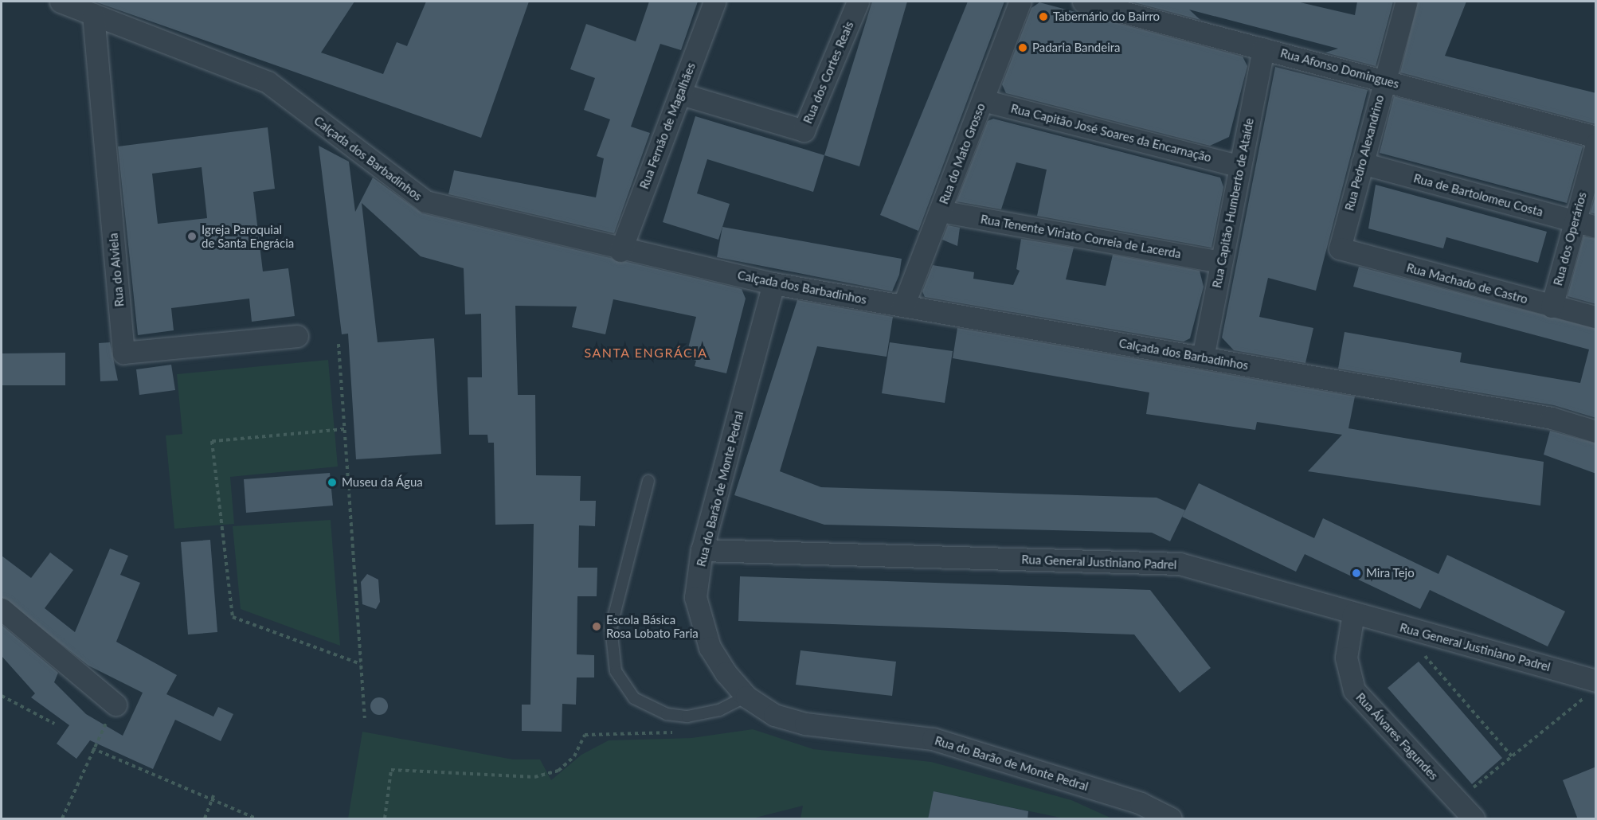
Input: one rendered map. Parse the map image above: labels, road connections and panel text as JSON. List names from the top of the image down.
{
  "streets": {
    "street": [
      "Rua Afonso Domingues",
      "Rua dos Cortes Reais",
      "Rua Fernão de Magalhães",
      "Rua Capitão José Soares da Encarnação",
      "Rua Pedro Alexandrino",
      "Rua do Mato Grosso",
      "Calçada dos Barbadinhos",
      "Rua de Bartolomeu Costa",
      "Rua Capitão Humberto de Ataíde",
      "Rua Tenente Viriato Correia de Lacerda",
      "Rua dos Operários",
      "Rua do Alviela",
      "Rua Machado de Castro",
      "Rua do Barão de Monte Pedral",
      "Rua General Justiniano Padrel",
      "Rua Álvares Fagundes"
    ]
  },
  "crossings": [
    ["Rua Afonso Domingues", "Rua Pedro Alexandrino"],
    ["Rua Afonso Domingues", "Rua Capitão Humberto de Ataíde"],
    ["Rua dos Cortes Reais", "Rua Fernão de Magalhães"],
    ["Rua Fernão de Magalhães", "Calçada dos Barbadinhos"],
    ["Rua Capitão José Soares da Encarnação", "Rua do Mato Grosso"],
    ["Rua Capitão José Soares da Encarnação", "Rua Capitão Humberto de Ataíde"],
    ["Rua Pedro Alexandrino", "Rua de Bartolomeu Costa"],
    ["Rua Pedro Alexandrino", "Rua Machado de Castro"],
    ["Rua do Mato Grosso", "Calçada dos Barbadinhos"],
    ["Rua do Mato Grosso", "Rua Tenente Viriato Correia de Lacerda"],
    ["Calçada dos Barbadinhos", "Rua Capitão Humberto de Ataíde"],
    ["Calçada dos Barbadinhos", "Rua do Alviela"],
    ["Calçada dos Barbadinhos", "Rua do Barão de Monte Pedral"],
    ["Rua de Bartolomeu Costa", "Rua dos Operários"],
    ["Rua Capitão Humberto de Ataíde", "Rua Tenente Viriato Correia de Lacerda"],
    ["Rua dos Operários", "Rua Machado de Castro"],
    ["Rua do Barão de Monte Pedral", "Rua General Justiniano Padrel"],
    ["Rua General Justiniano Padrel", "Rua Álvares Fagundes"]
  ],
  "districts": ["SANTA ENGRÁCIA"],
  "places": [
    "Tabernário do Bairro",
    "Padaria Bandeira",
    "Igreja Paroquial de Santa Engrácia",
    "Museu da Água",
    "Mira Tejo",
    "Escola Básica Rosa Lobato Faria"
  ]
}
